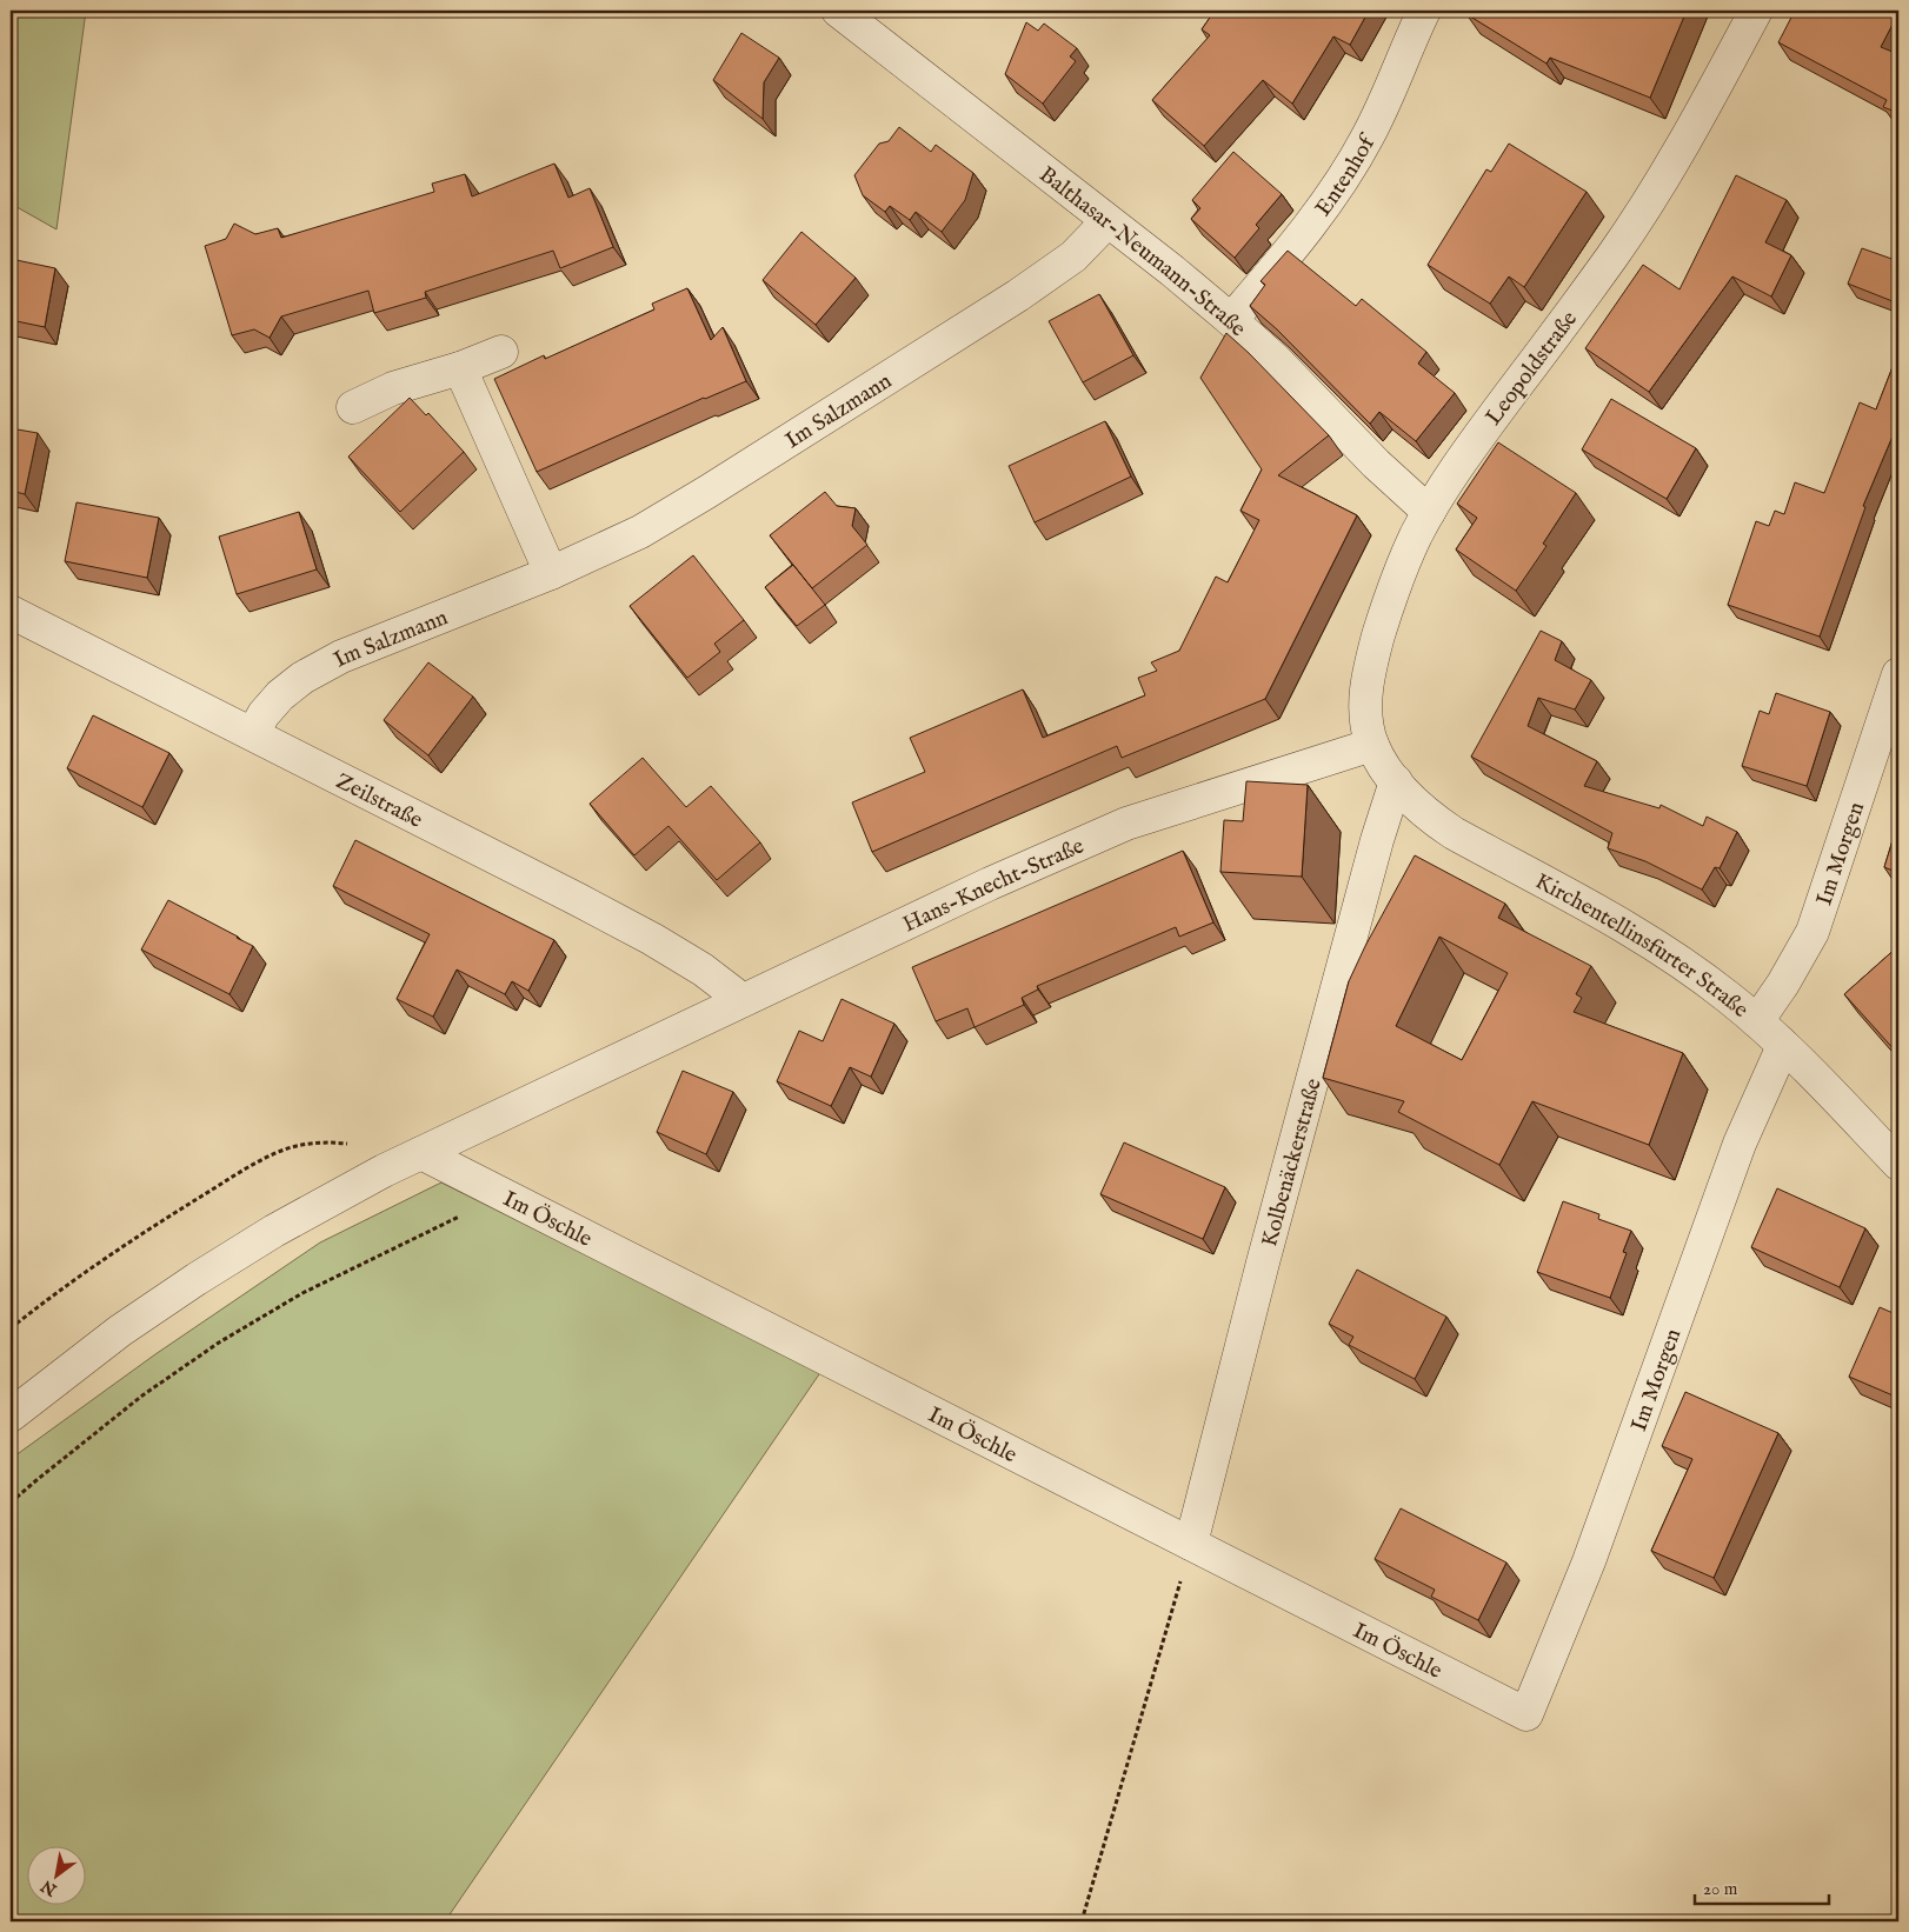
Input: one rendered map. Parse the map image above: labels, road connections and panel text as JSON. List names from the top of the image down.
{
  "streets": {
    "street": [
      "Entenhof",
      "Balthasar-Neumann-Straße",
      "Leopoldstraße",
      "Im Salzmann",
      "Zeilstraße",
      "Im Morgen",
      "Hans-Knecht-Straße",
      "Kirchentellinsfurter Straße",
      "Kolbenäckerstraße",
      "Im Öschle"
    ]
  },
  "crossings": [
    ["Entenhof", "Balthasar-Neumann-Straße"],
    ["Balthasar-Neumann-Straße", "Leopoldstraße"],
    ["Balthasar-Neumann-Straße", "Im Salzmann"],
    ["Leopoldstraße", "Hans-Knecht-Straße"],
    ["Leopoldstraße", "Kirchentellinsfurter Straße"],
    ["Im Salzmann", "Zeilstraße"],
    ["Zeilstraße", "Hans-Knecht-Straße"],
    ["Im Morgen", "Kirchentellinsfurter Straße"],
    ["Im Morgen", "Im Öschle"],
    ["Hans-Knecht-Straße", "Kirchentellinsfurter Straße"],
    ["Hans-Knecht-Straße", "Im Öschle"],
    ["Kirchentellinsfurter Straße", "Kolbenäckerstraße"],
    ["Kolbenäckerstraße", "Im Öschle"]
  ],
  "scale_bar": "20 m",
  "north": "bottom left"
}
